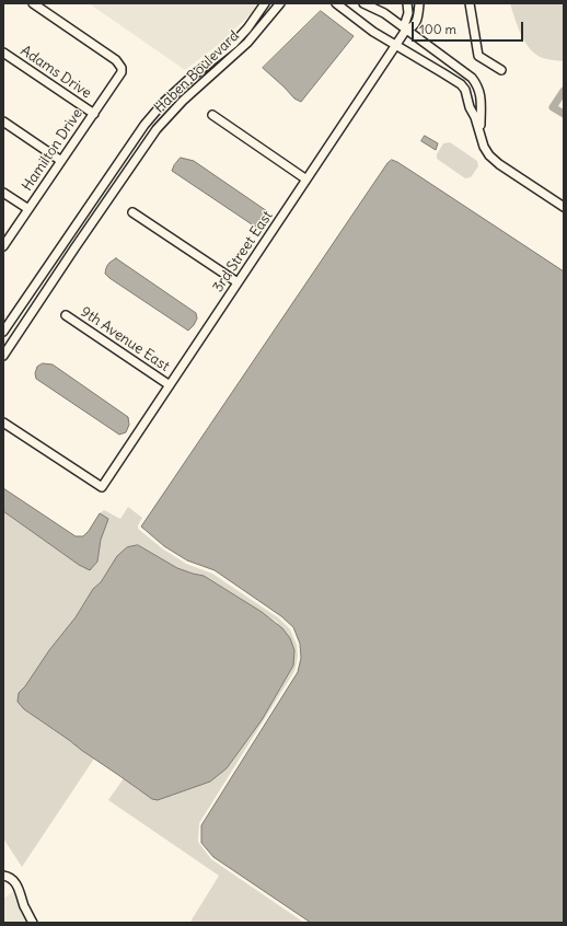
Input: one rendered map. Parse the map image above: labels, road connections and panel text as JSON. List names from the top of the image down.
{
  "streets": {
    "street": [
      "Adams Drive",
      "Haben Boulevard",
      "Hamilton Drive",
      "3rd Street East",
      "9th Avenue East"
    ]
  },
  "crossings": [
    ["Adams Drive", "Hamilton Drive"],
    ["3rd Street East", "9th Avenue East"]
  ],
  "scale_bar": "100 m"
}
